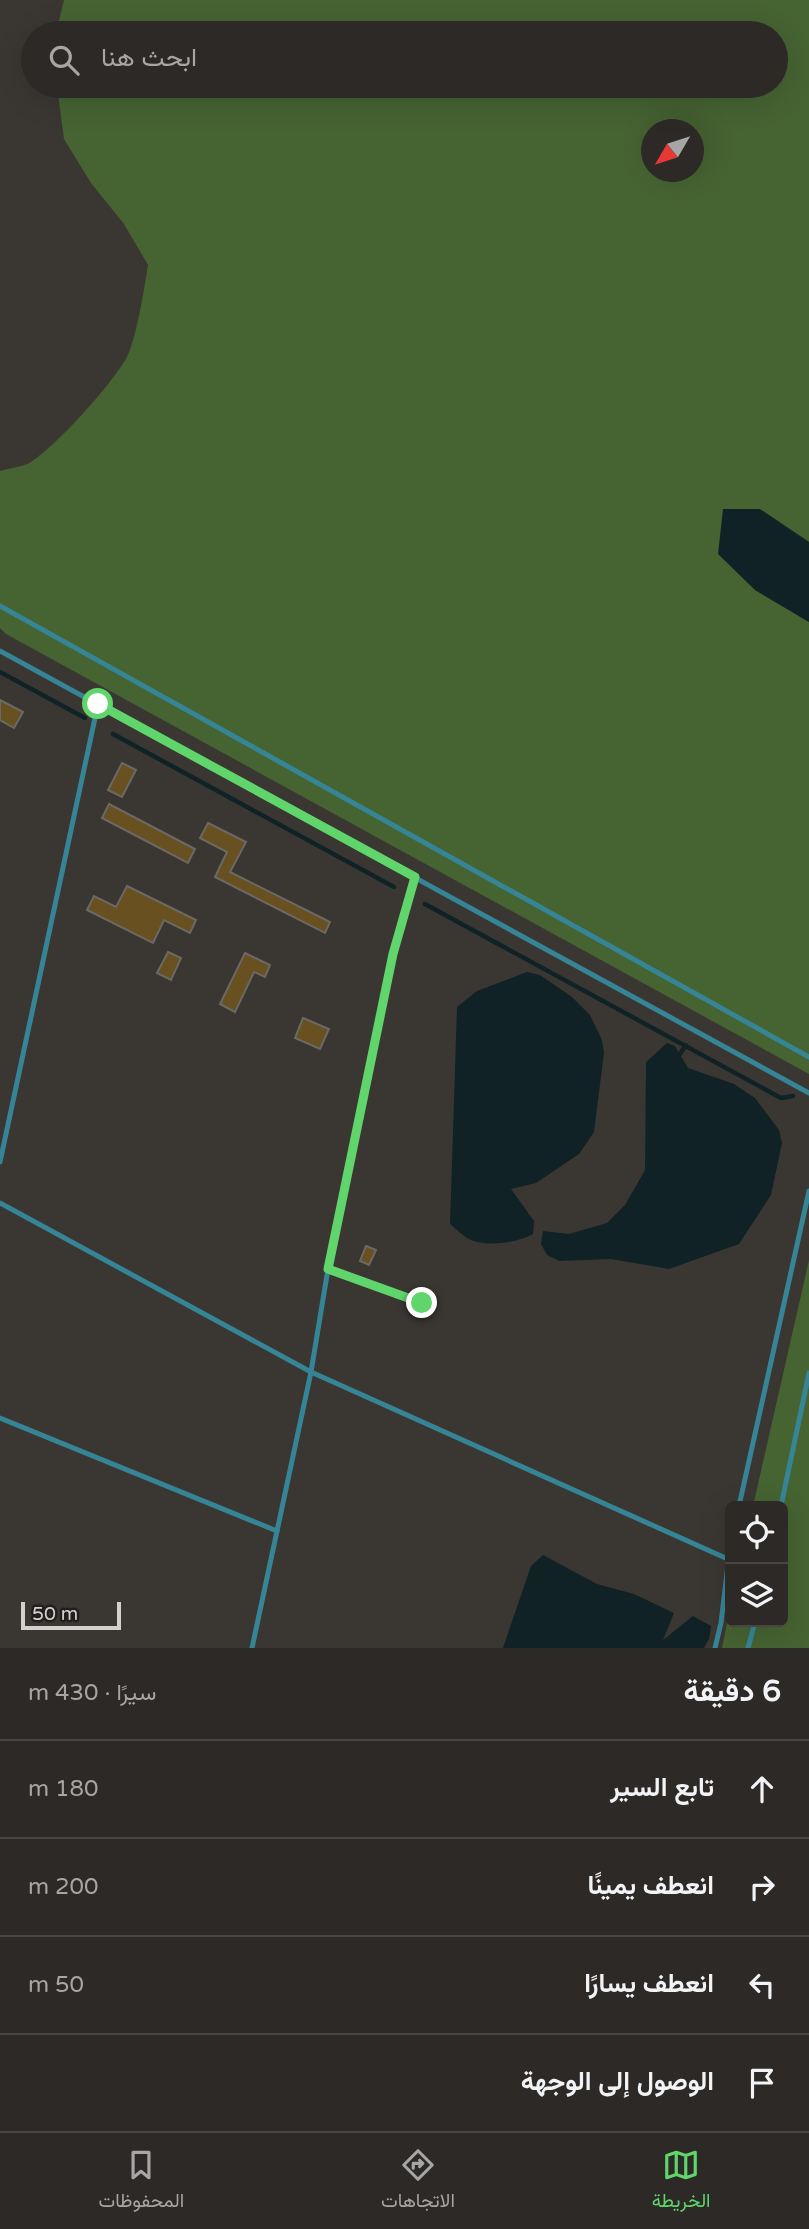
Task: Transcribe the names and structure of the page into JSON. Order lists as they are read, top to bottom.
{
  "scale_bar": "50 m",
  "north": "bottom left",
  "page": {
    "search": "ابحث هنا",
    "scale": "50 m",
    "heading": ["6 دقيقة", "سيرًا · 430 m"],
    "list": [
      ["تابع السير", "180 m"],
      ["انعطف يمينًا", "200 m"],
      ["انعطف يسارًا", "50 m"],
      "الوصول إلى الوجهة"
    ],
    "nav": ["الخريطة", "الاتجاهات", "المحفوظات"]
  }
}
